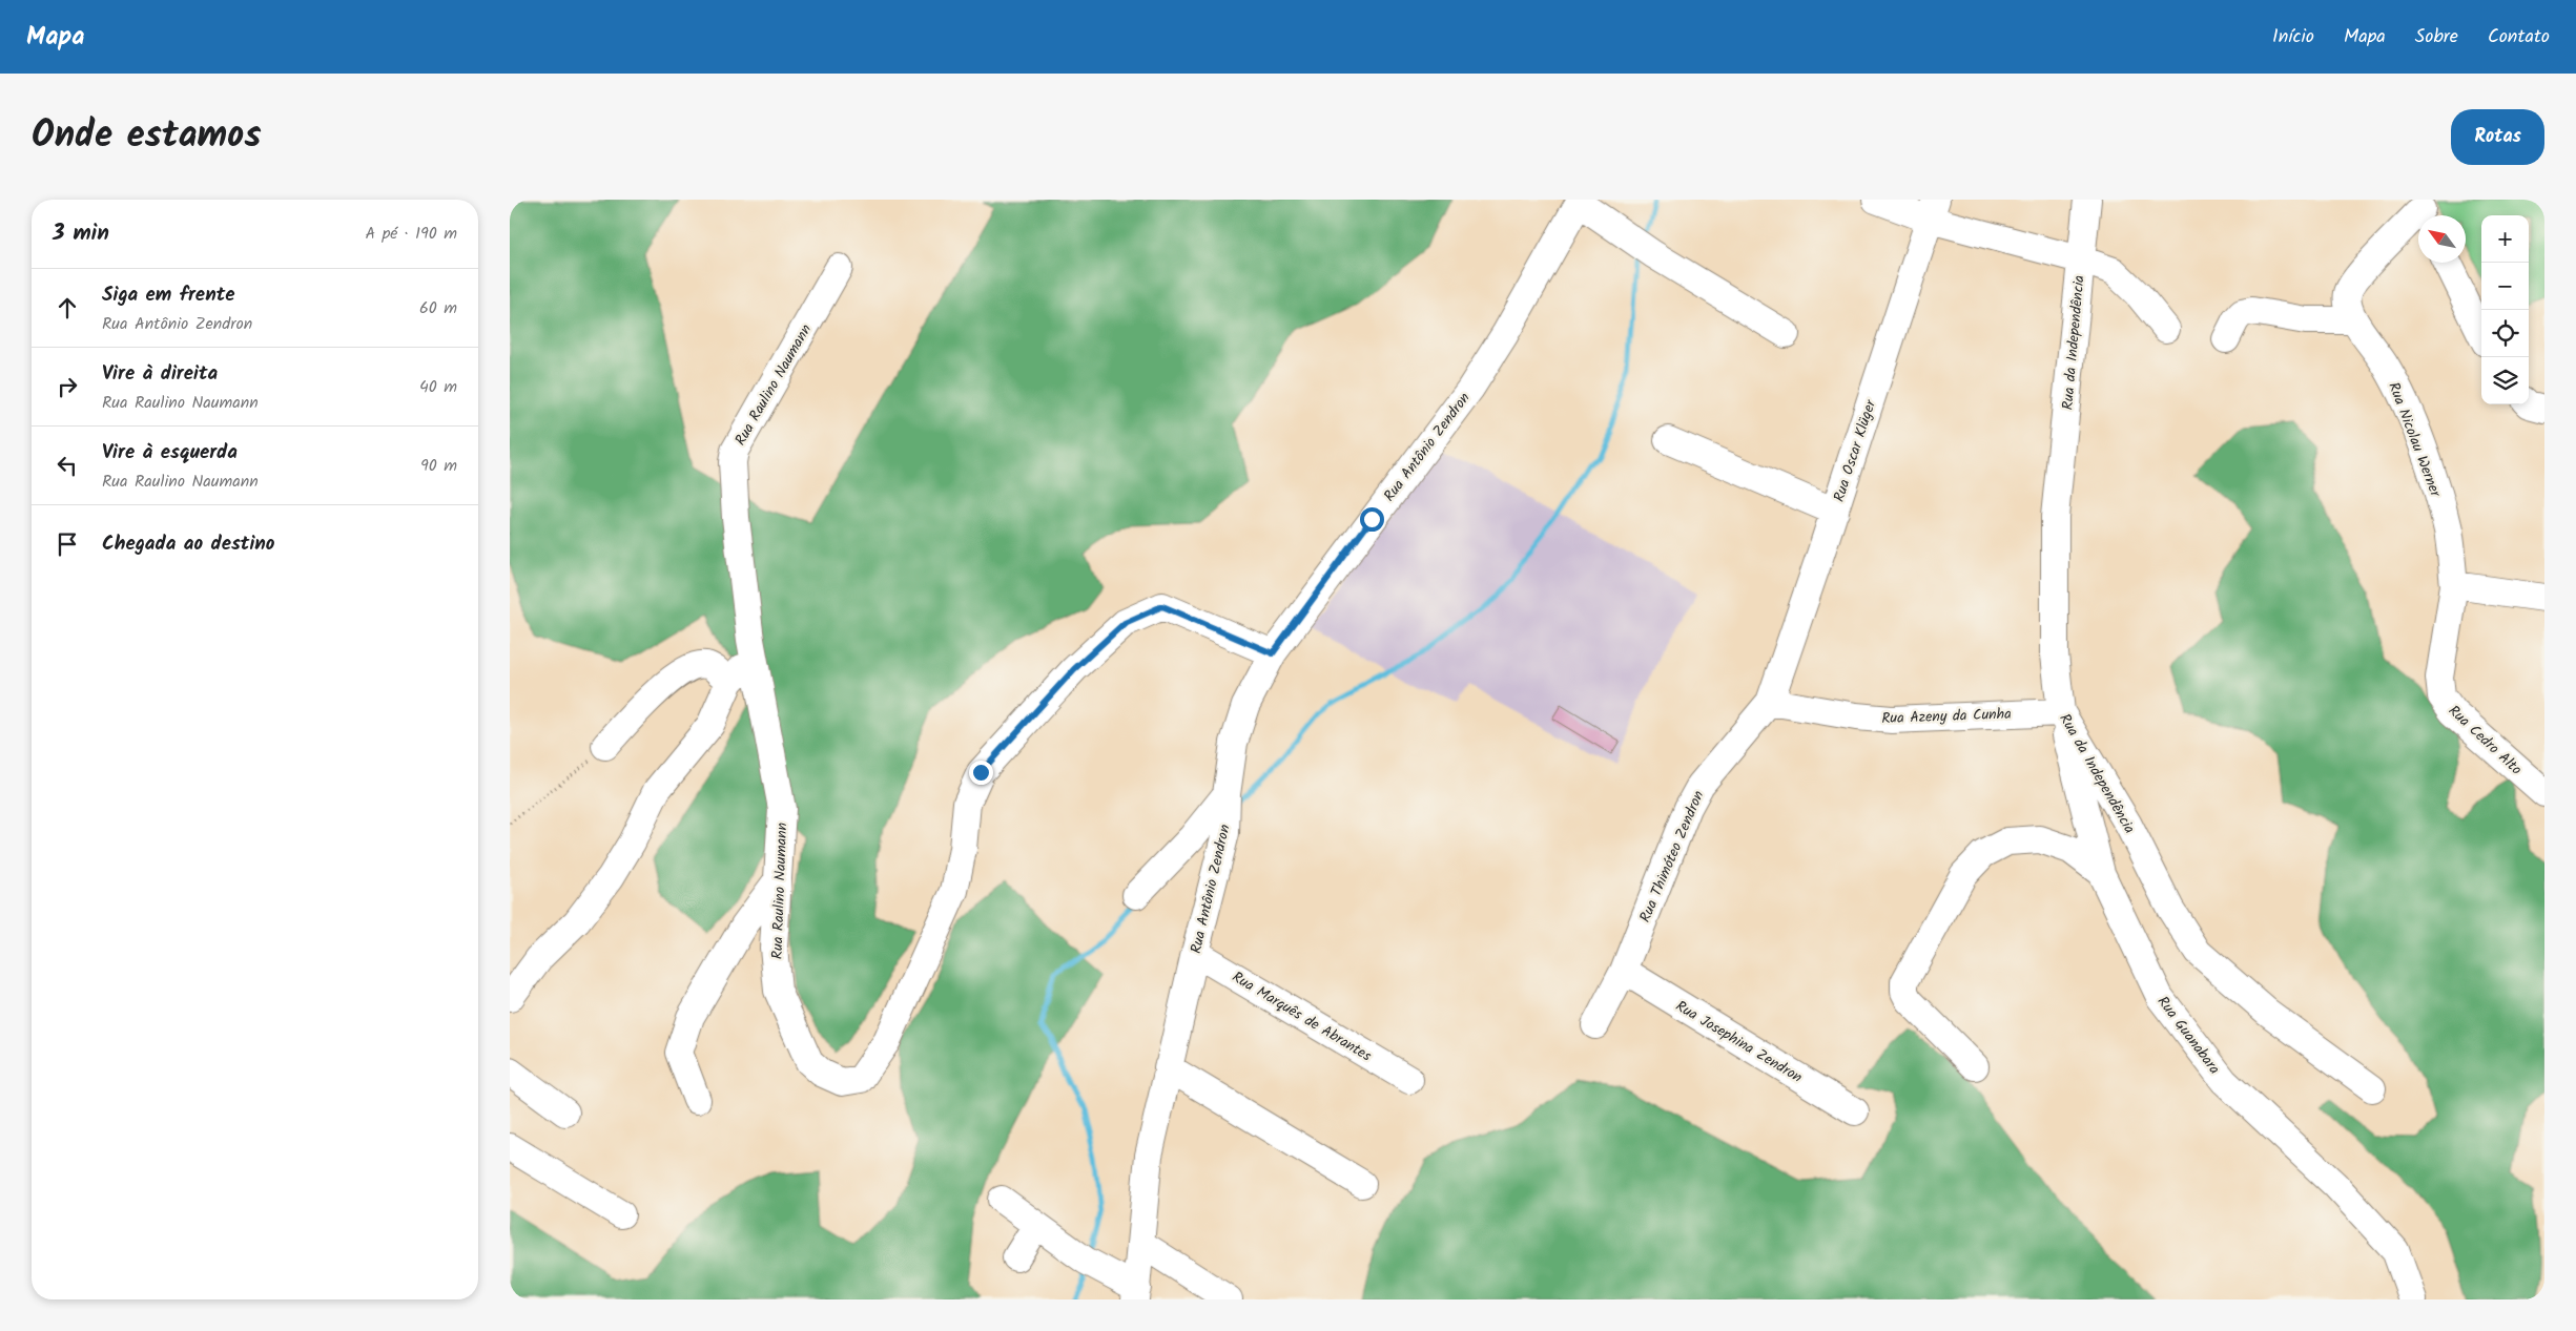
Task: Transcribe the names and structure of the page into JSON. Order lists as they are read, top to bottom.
{
  "streets": {
    "street": [
      "Rua da Independência",
      "Rua Raulino Naumann",
      "Rua Nicolau Werner",
      "Rua Antônio Zendron",
      "Rua Oscar Klüger",
      "Rua Azeny da Cunha",
      "Rua Cedro Alto",
      "Rua Thimóteo Zendron",
      "Rua Marquês de Abrantes",
      "Rua Guanabara",
      "Rua Josephina Zendron"
    ]
  },
  "crossings": [
    ["Rua da Independência", "Rua Azeny da Cunha"],
    ["Rua da Independência", "Rua Guanabara"],
    ["Rua Raulino Naumann", "Rua Antônio Zendron"],
    ["Rua Nicolau Werner", "Rua Cedro Alto"],
    ["Rua Antônio Zendron", "Rua Marquês de Abrantes"],
    ["Rua Oscar Klüger", "Rua Azeny da Cunha"],
    ["Rua Oscar Klüger", "Rua Thimóteo Zendron"],
    ["Rua Azeny da Cunha", "Rua Thimóteo Zendron"],
    ["Rua Azeny da Cunha", "Rua Guanabara"],
    ["Rua Thimóteo Zendron", "Rua Josephina Zendron"]
  ],
  "north": "top left",
  "page": {
    "header": "Mapa",
    "nav": [
      "Início",
      "Mapa",
      "Sobre",
      "Contato"
    ],
    "title": "Onde estamos",
    "buttons": "Rotas",
    "heading": ["3 min", "A pé · 190 m"],
    "map_buttons": ["+", "−"],
    "list": [
      ["Siga em frente", "Rua Antônio Zendron", "60 m"],
      ["Vire à direita", "Rua Raulino Naumann", "40 m"],
      ["Vire à esquerda", "Rua Raulino Naumann", "90 m"],
      "Chegada ao destino"
    ]
  }
}
